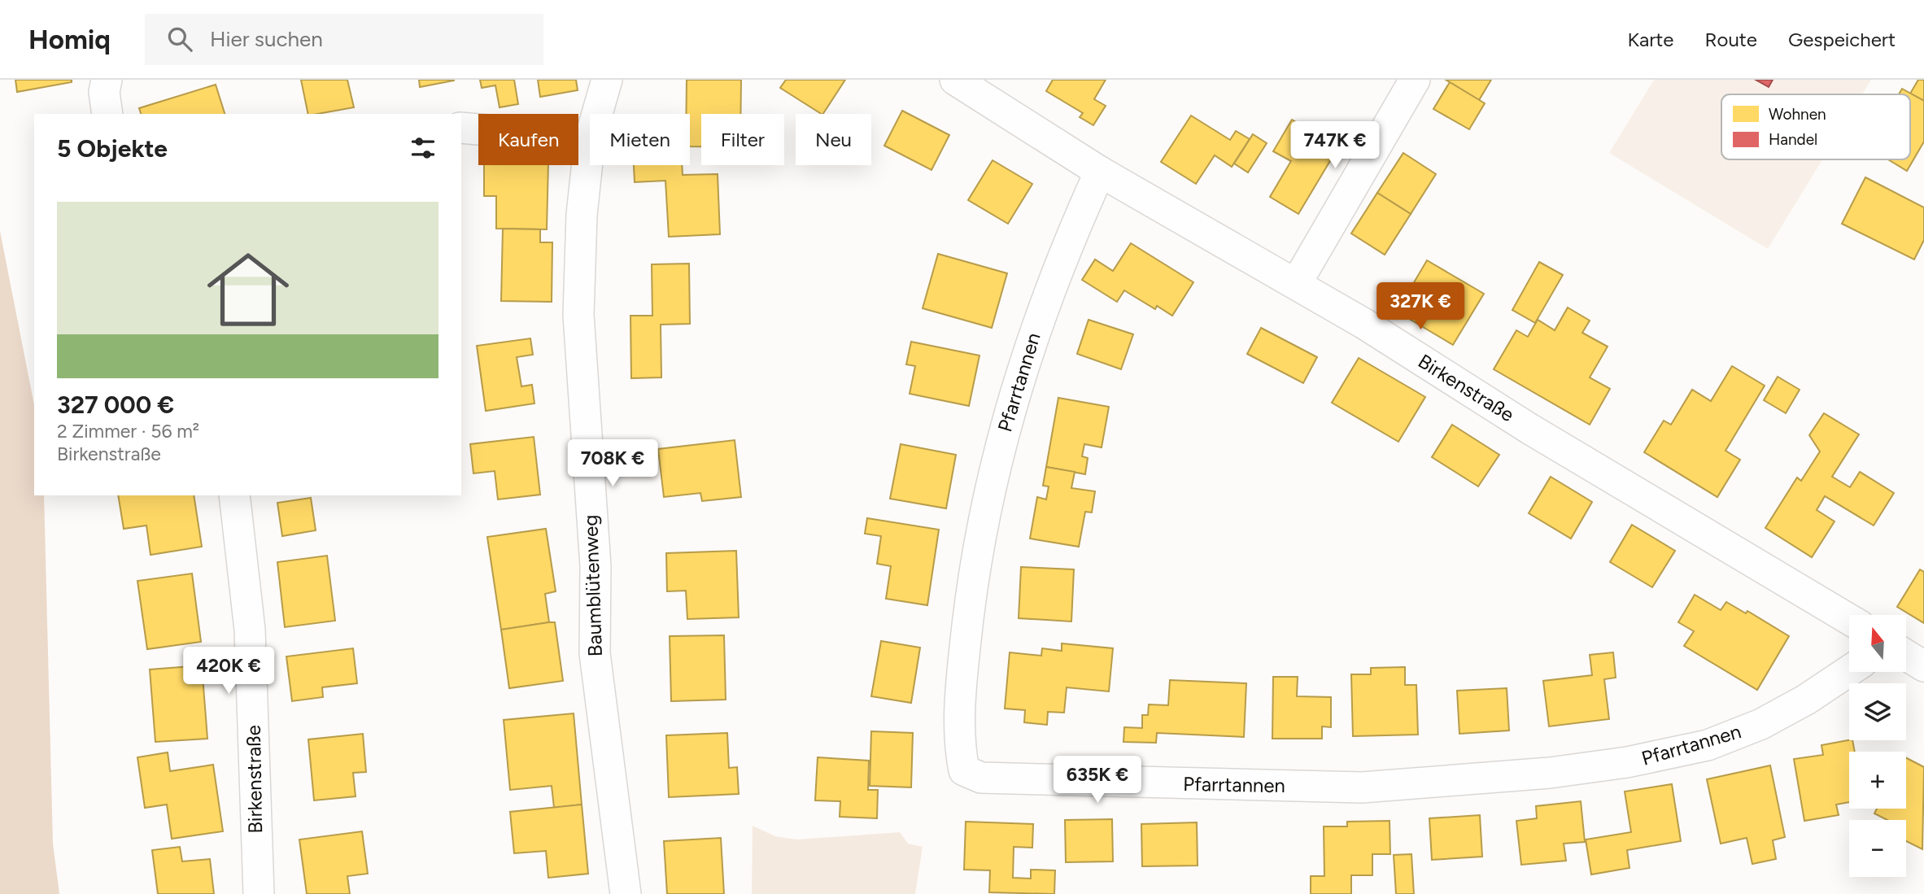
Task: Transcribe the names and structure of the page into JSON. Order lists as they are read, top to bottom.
{
  "streets": {
    "street": ["Pfarrtannen", "Birkenstraße", "Baumblütenweg"]
  },
  "crossings": [
    ["Pfarrtannen", "Birkenstraße"]
  ],
  "legend": ["Wohnen", "Handel"],
  "north": "top",
  "page": {
    "header": "Homiq",
    "search": "Hier suchen",
    "nav": ["Karte", "Route", "Gespeichert"],
    "chip": [
      "Kaufen",
      "Mieten",
      "Filter",
      "Neu"
    ],
    "heading": "5 Objekte",
    "price": [
      "747K €",
      "327K €",
      "708K €",
      "420K €",
      "635K €"
    ],
    "list": [
      {
        "name": "327 000 €",
        "note": "2 Zimmer · 56 m² · Birkenstraße"
      }
    ],
    "map_buttons": ["+", "−"]
  }
}
